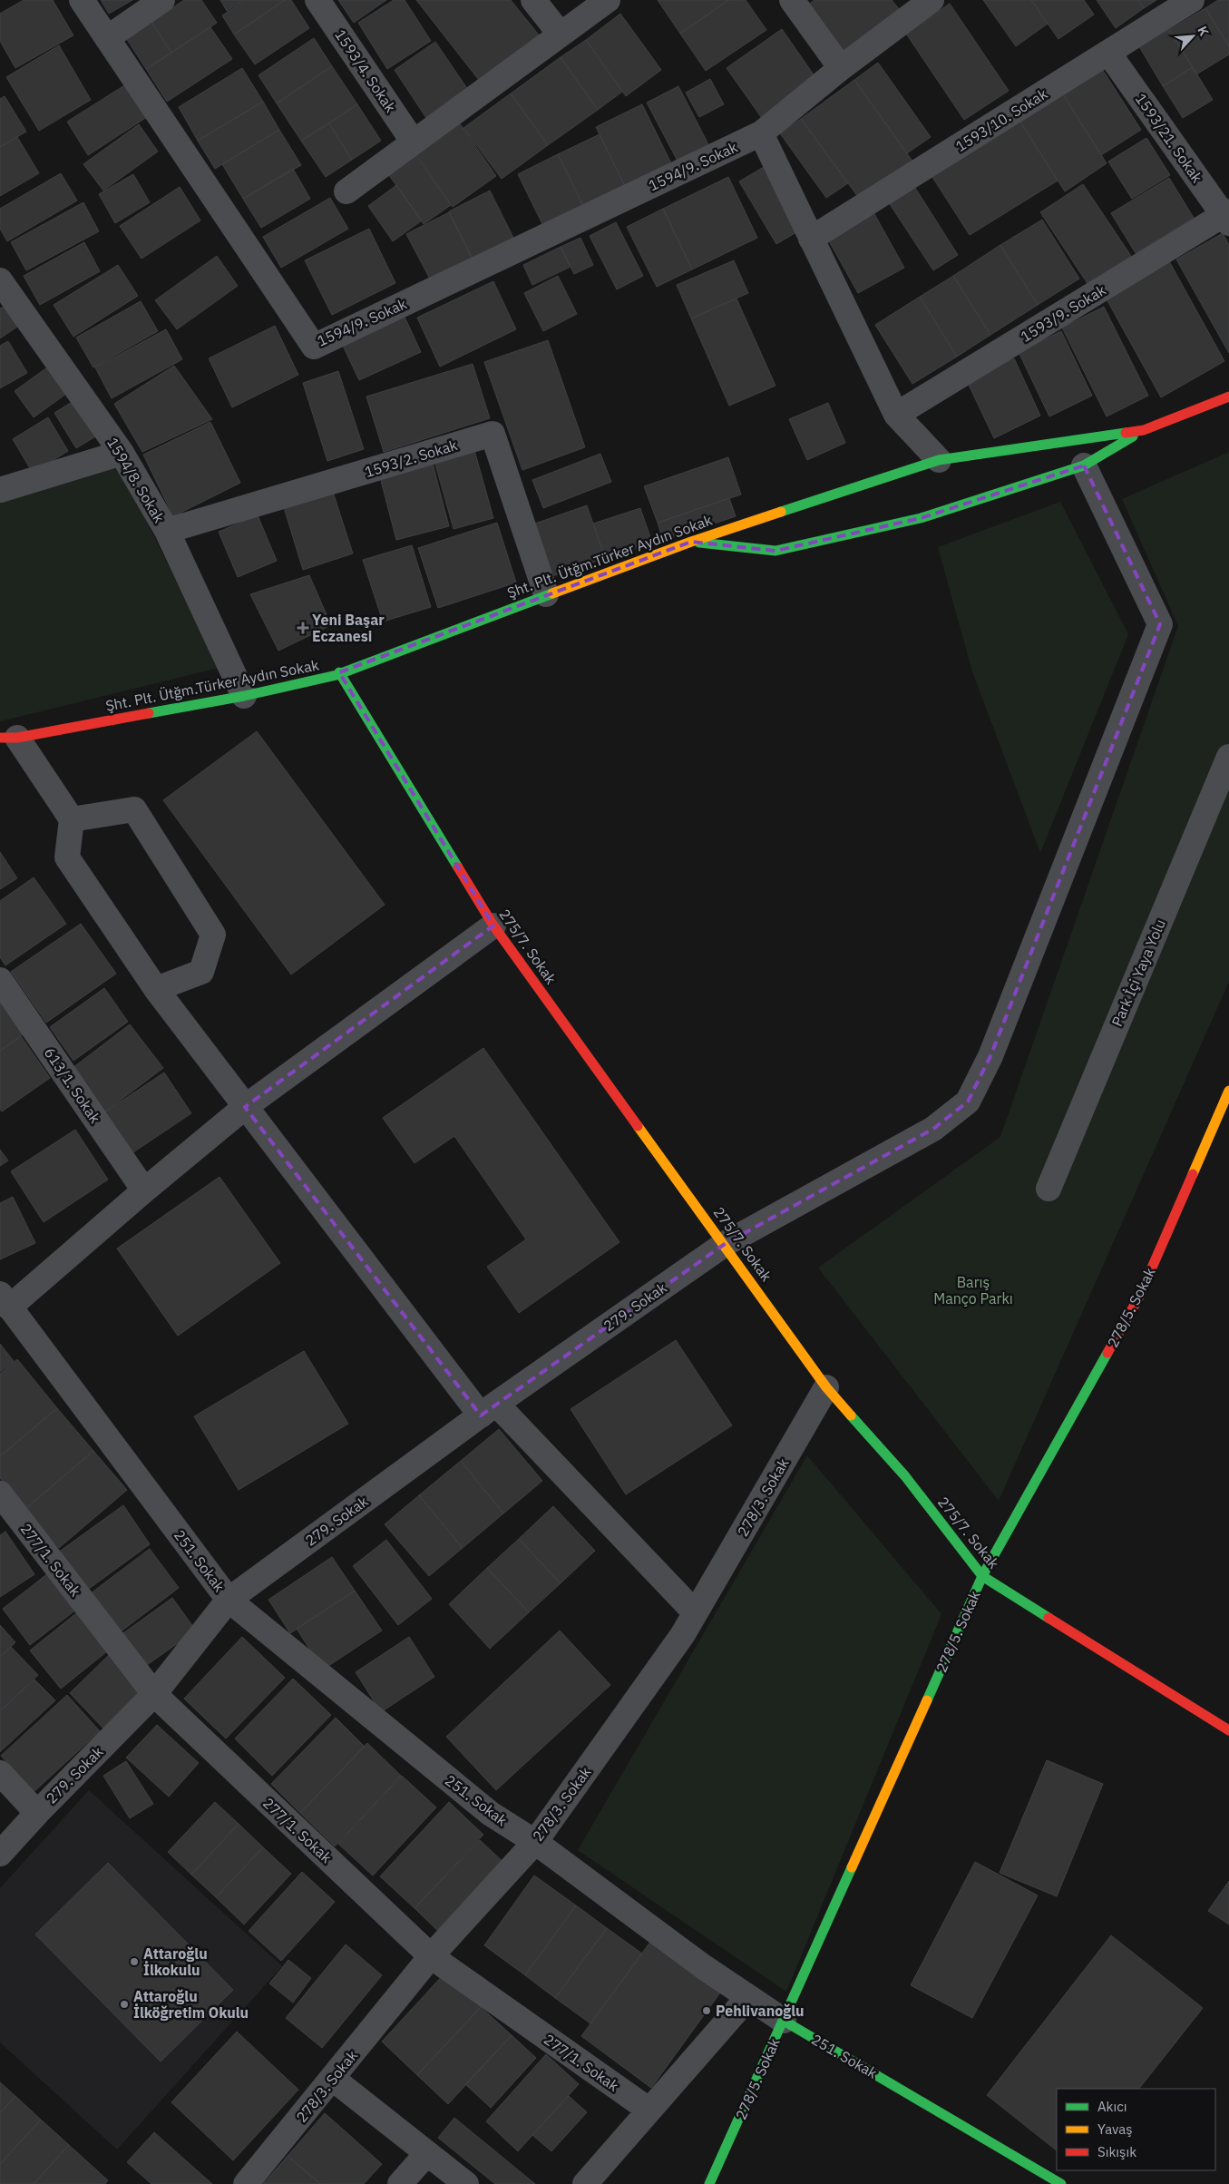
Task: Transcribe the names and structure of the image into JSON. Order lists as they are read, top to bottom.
{
  "streets": {
    "street": [
      "1593/4. Sokak",
      "1593/10. Sokak",
      "1593/21. Sokak",
      "1594/9. Sokak",
      "1593/9. Sokak",
      "1593/2. Sokak",
      "1594/8. Sokak",
      "Şht. Plt. Ütğm.Türker Aydın Sokak",
      "275/7. Sokak",
      "Park İçi Yaya Yolu",
      "613/1. Sokak",
      "279. Sokak",
      "278/5. Sokak",
      "278/3. Sokak",
      "277/1. Sokak",
      "251. Sokak"
    ]
  },
  "crossings": [
    ["1593/10. Sokak", "1593/21. Sokak"],
    ["1593/21. Sokak", "1593/9. Sokak"],
    ["1593/2. Sokak", "1594/8. Sokak"],
    ["1593/2. Sokak", "Şht. Plt. Ütğm.Türker Aydın Sokak"],
    ["1594/8. Sokak", "Şht. Plt. Ütğm.Türker Aydın Sokak"],
    ["Şht. Plt. Ütğm.Türker Aydın Sokak", "275/7. Sokak"],
    ["275/7. Sokak", "279. Sokak"],
    ["275/7. Sokak", "278/5. Sokak"],
    ["275/7. Sokak", "278/3. Sokak"],
    ["279. Sokak", "277/1. Sokak"],
    ["279. Sokak", "251. Sokak"],
    ["278/5. Sokak", "251. Sokak"],
    ["278/3. Sokak", "277/1. Sokak"],
    ["278/3. Sokak", "251. Sokak"]
  ],
  "parks": ["Barış Manço Parkı"],
  "places": {
    "health": ["Yeni Başar Eczanesi"],
    "other": ["Attaroğlu İlkokulu", "Attaroğlu İlköğretim Okulu", "Pehlivanoğlu"]
  },
  "legend": ["Akıcı", "Yavaş", "Sıkışık"],
  "north": "top right"
}
